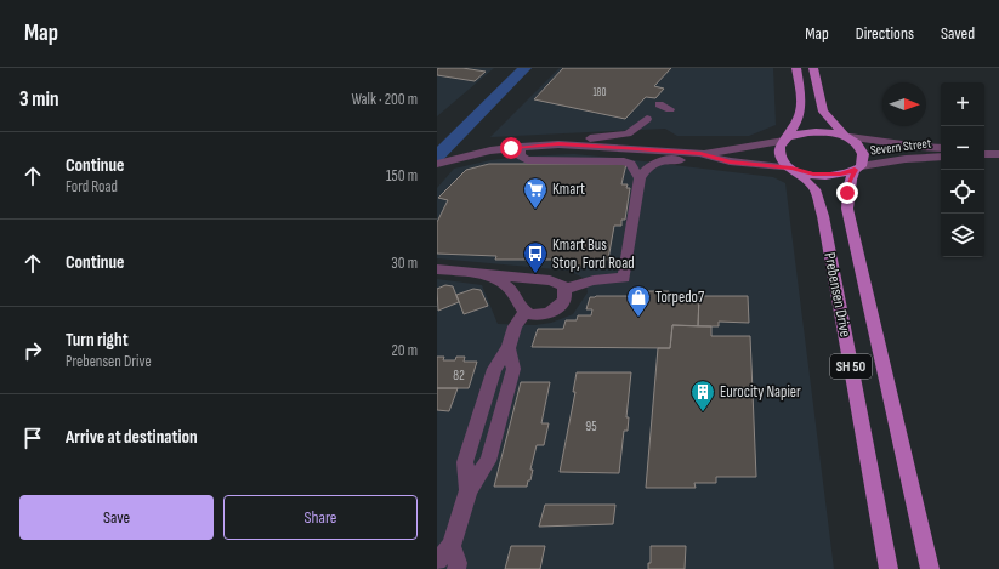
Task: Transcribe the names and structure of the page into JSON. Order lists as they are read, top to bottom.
{
  "streets": {
    "main road": ["Prebensen Drive", "SH 50"],
    "street": ["Severn Street"]
  },
  "crossings": [
    ["Severn Street", "Prebensen Drive"],
    ["Severn Street", "SH 50"],
    ["Prebensen Drive", "SH 50"]
  ],
  "places": {
    "supermarket": ["Kmart"],
    "bus stop": ["Kmart Bus Stop, Ford Road"],
    "shop": ["Torpedo7"],
    "building": ["Eurocity Napier"]
  },
  "house_numbers": ["180", "82", "95"],
  "north": "right",
  "page": {
    "header": "Map",
    "nav": ["Map", "Directions", "Saved"],
    "heading": ["3 min", "Walk · 200 m"],
    "map_buttons": ["+", "−"],
    "list": [
      ["Continue", "Ford Road", "150 m"],
      ["Continue", "30 m"],
      ["Turn right", "Prebensen Drive", "20 m"],
      "Arrive at destination"
    ],
    "buttons": ["Save", "Share"]
  }
}
